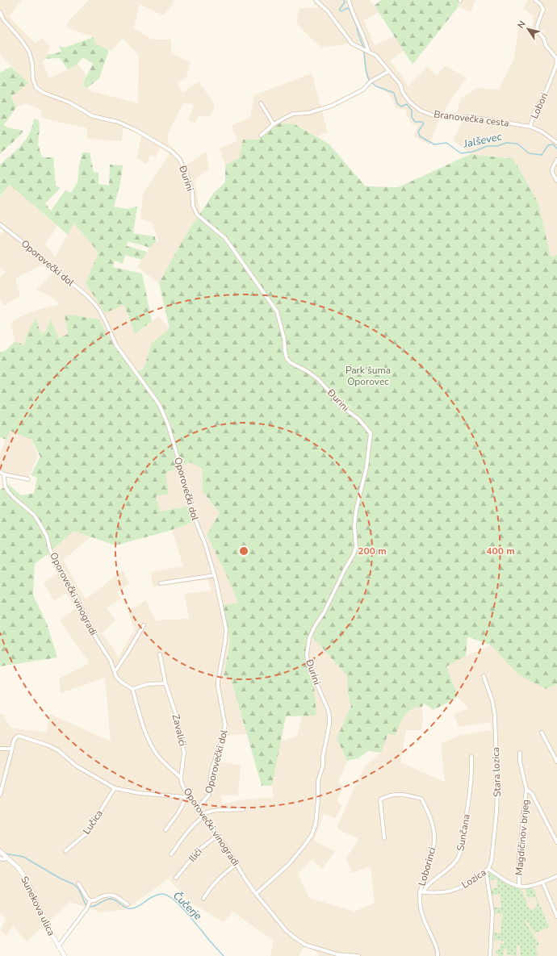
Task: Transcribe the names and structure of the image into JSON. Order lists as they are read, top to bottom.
{
  "streets": {
    "street": [
      "Lobori",
      "Branovečka cesta",
      "Đurini",
      "Oporovečki dol",
      "Oporovečki vinogradi",
      "Zavalići",
      "Stara lozica",
      "Lučica",
      "Sunčana",
      "Magdičinov brijeg",
      "Ilići",
      "Loborinci",
      "Lozica",
      "Sunekova ulica"
    ]
  },
  "crossings": [
    ["Lobori", "Branovečka cesta"],
    ["Đurini", "Oporovečki vinogradi"],
    ["Oporovečki dol", "Oporovečki vinogradi"],
    ["Oporovečki vinogradi", "Zavalići"],
    ["Oporovečki vinogradi", "Ilići"],
    ["Stara lozica", "Lozica"],
    ["Sunčana", "Loborinci"],
    ["Sunčana", "Lozica"],
    ["Magdičinov brijeg", "Lozica"],
    ["Loborinci", "Lozica"]
  ],
  "water": ["Jalševec", "Čučerje"],
  "parks": ["Park šuma Oporovec"],
  "north": "top left",
  "rings": ["200 m", "400 m"]
}
